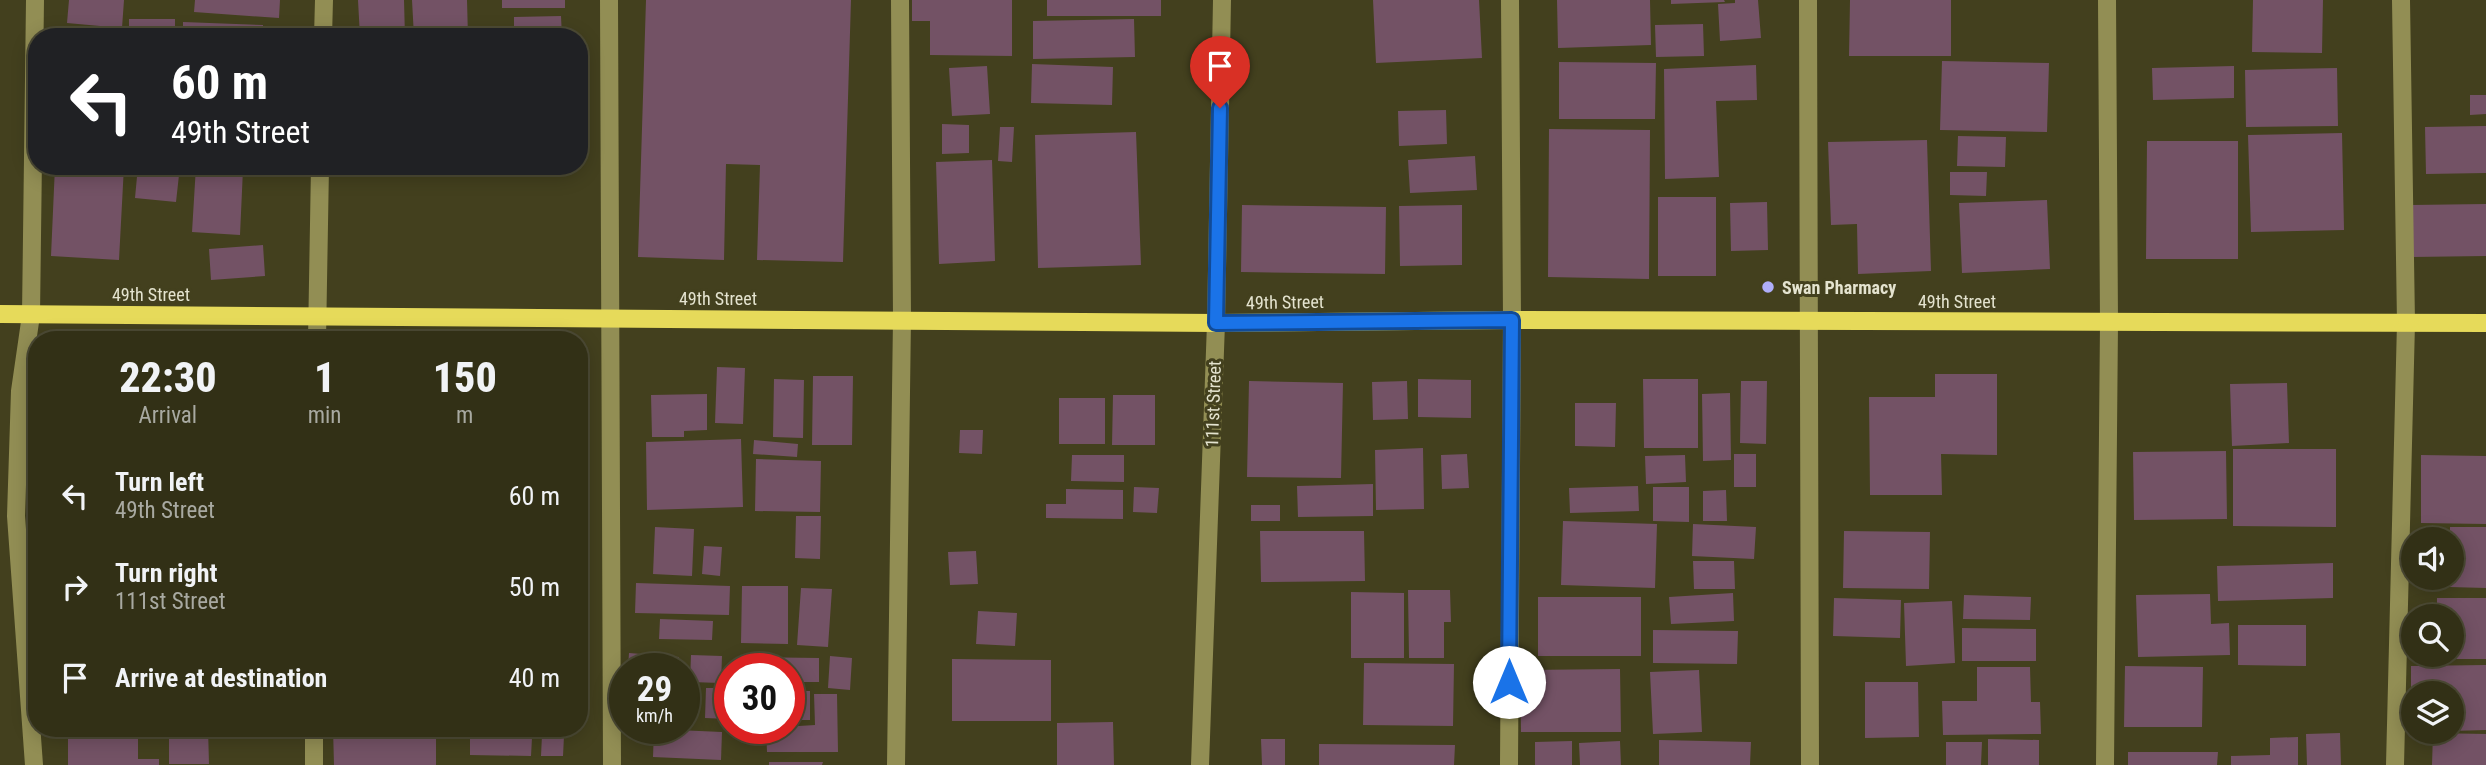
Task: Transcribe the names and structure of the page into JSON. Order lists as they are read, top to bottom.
{
  "streets": {
    "main road": ["49th Street"],
    "street": ["111st Street"]
  },
  "crossings": [
    ["49th Street", "111st Street"]
  ],
  "places": ["Swan Pharmacy"],
  "page": {
    "turn": ["60 m", "49th Street"],
    "eta": [
      "22:30",
      "Arrival",
      "1",
      "min",
      "150",
      "m"
    ],
    "list": [
      {
        "name": "Turn left",
        "note": "49th Street",
        "value": "60 m"
      },
      {
        "name": "Turn right",
        "note": "111st Street",
        "value": "50 m"
      },
      {
        "name": "Arrive at destination",
        "value": "40 m"
      }
    ],
    "speed": "29 km/h",
    "limit": "30"
  }
}
